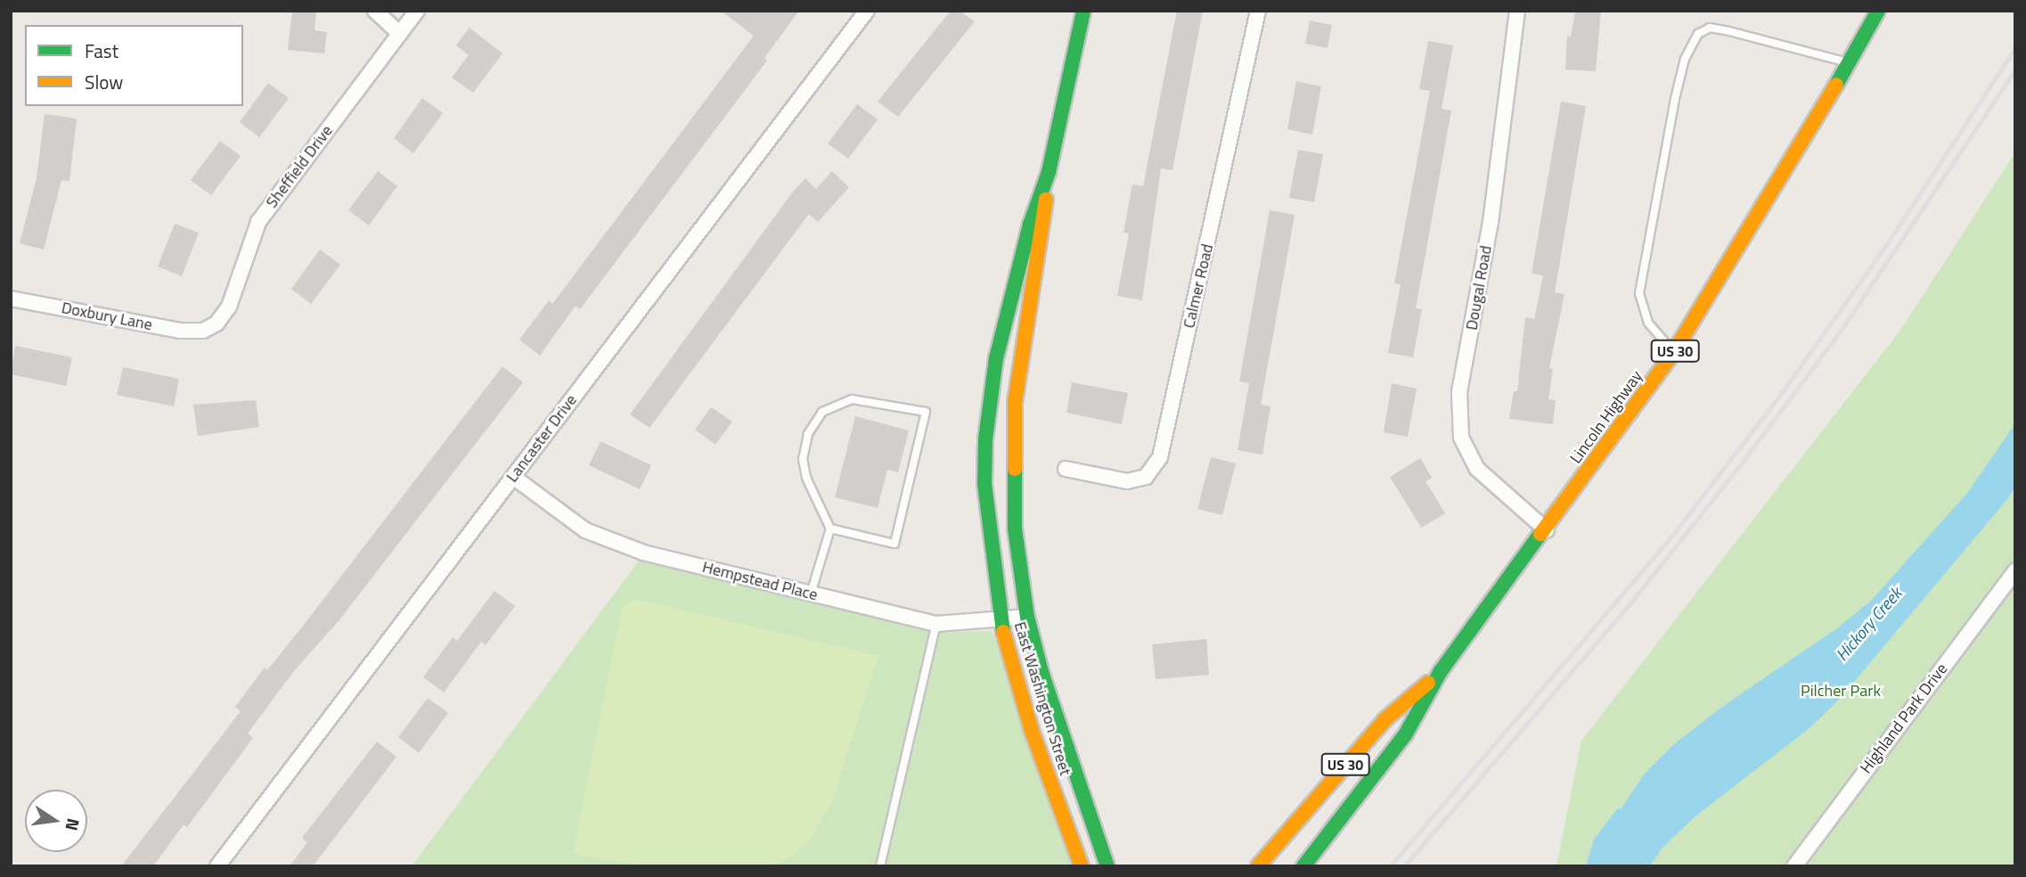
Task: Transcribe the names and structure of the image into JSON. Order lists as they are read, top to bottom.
{
  "streets": {
    "street": [
      "Sheffield Drive",
      "Calmer Road",
      "Dougal Road",
      "Doxbury Lane",
      "US 30",
      "Lincoln Highway",
      "Lancaster Drive",
      "Hempstead Place",
      "East Washington Street",
      "Highland Park Drive"
    ]
  },
  "crossings": [
    ["Sheffield Drive", "Doxbury Lane"],
    ["Dougal Road", "Lincoln Highway"],
    ["Lancaster Drive", "Hempstead Place"],
    ["Hempstead Place", "East Washington Street"]
  ],
  "water": ["Hickory Creek"],
  "parks": ["Pilcher Park"],
  "legend": ["Fast", "Slow"],
  "north": "right"
}
